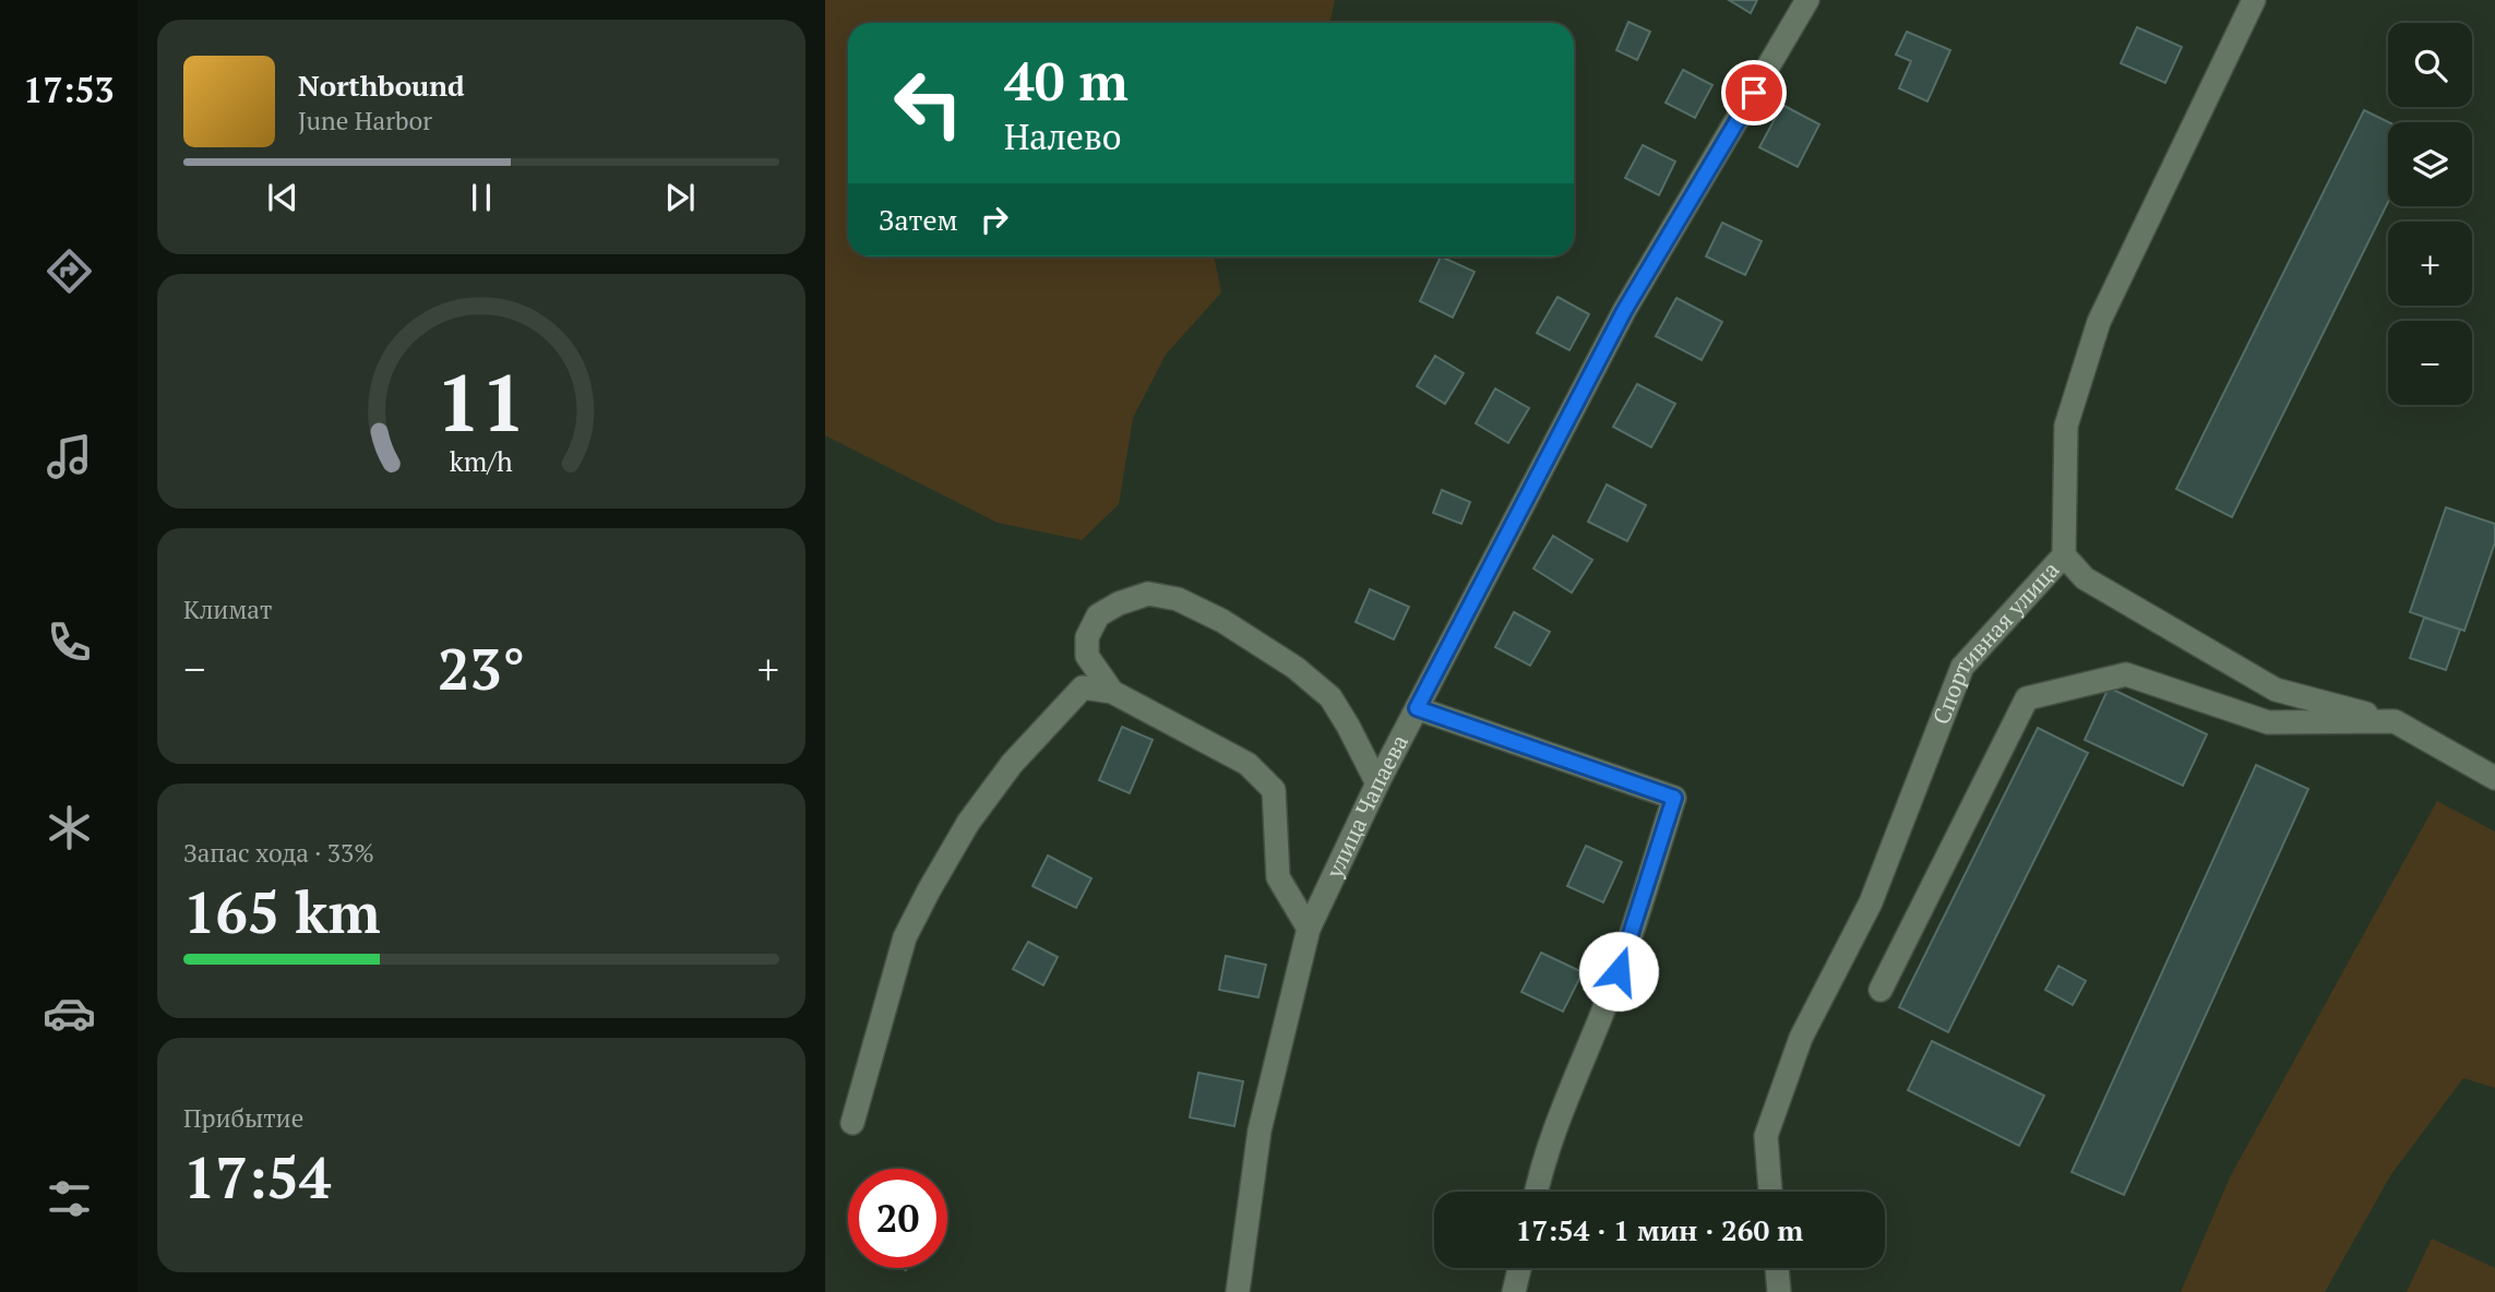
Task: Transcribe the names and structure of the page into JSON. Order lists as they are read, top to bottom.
{
  "streets": {
    "street": ["Спортивная улица", "улица Чапаева"]
  },
  "page": {
    "tabs": "17:53",
    "map_buttons": ["+", "−"],
    "turn": ["40 m", "Налево"],
    "song": ["Northbound", "June Harbor"],
    "then": "Затем",
    "tile": [
      "Климат",
      ["Запас хода · 33%", "165 km"],
      ["Прибытие", "17:54"]
    ],
    "heat": ["−", "23°", "+"],
    "limit": "20",
    "trip": "17:54 · 1 мин · 260 m",
    "gauge": ["11", "km/h"]
  }
}
